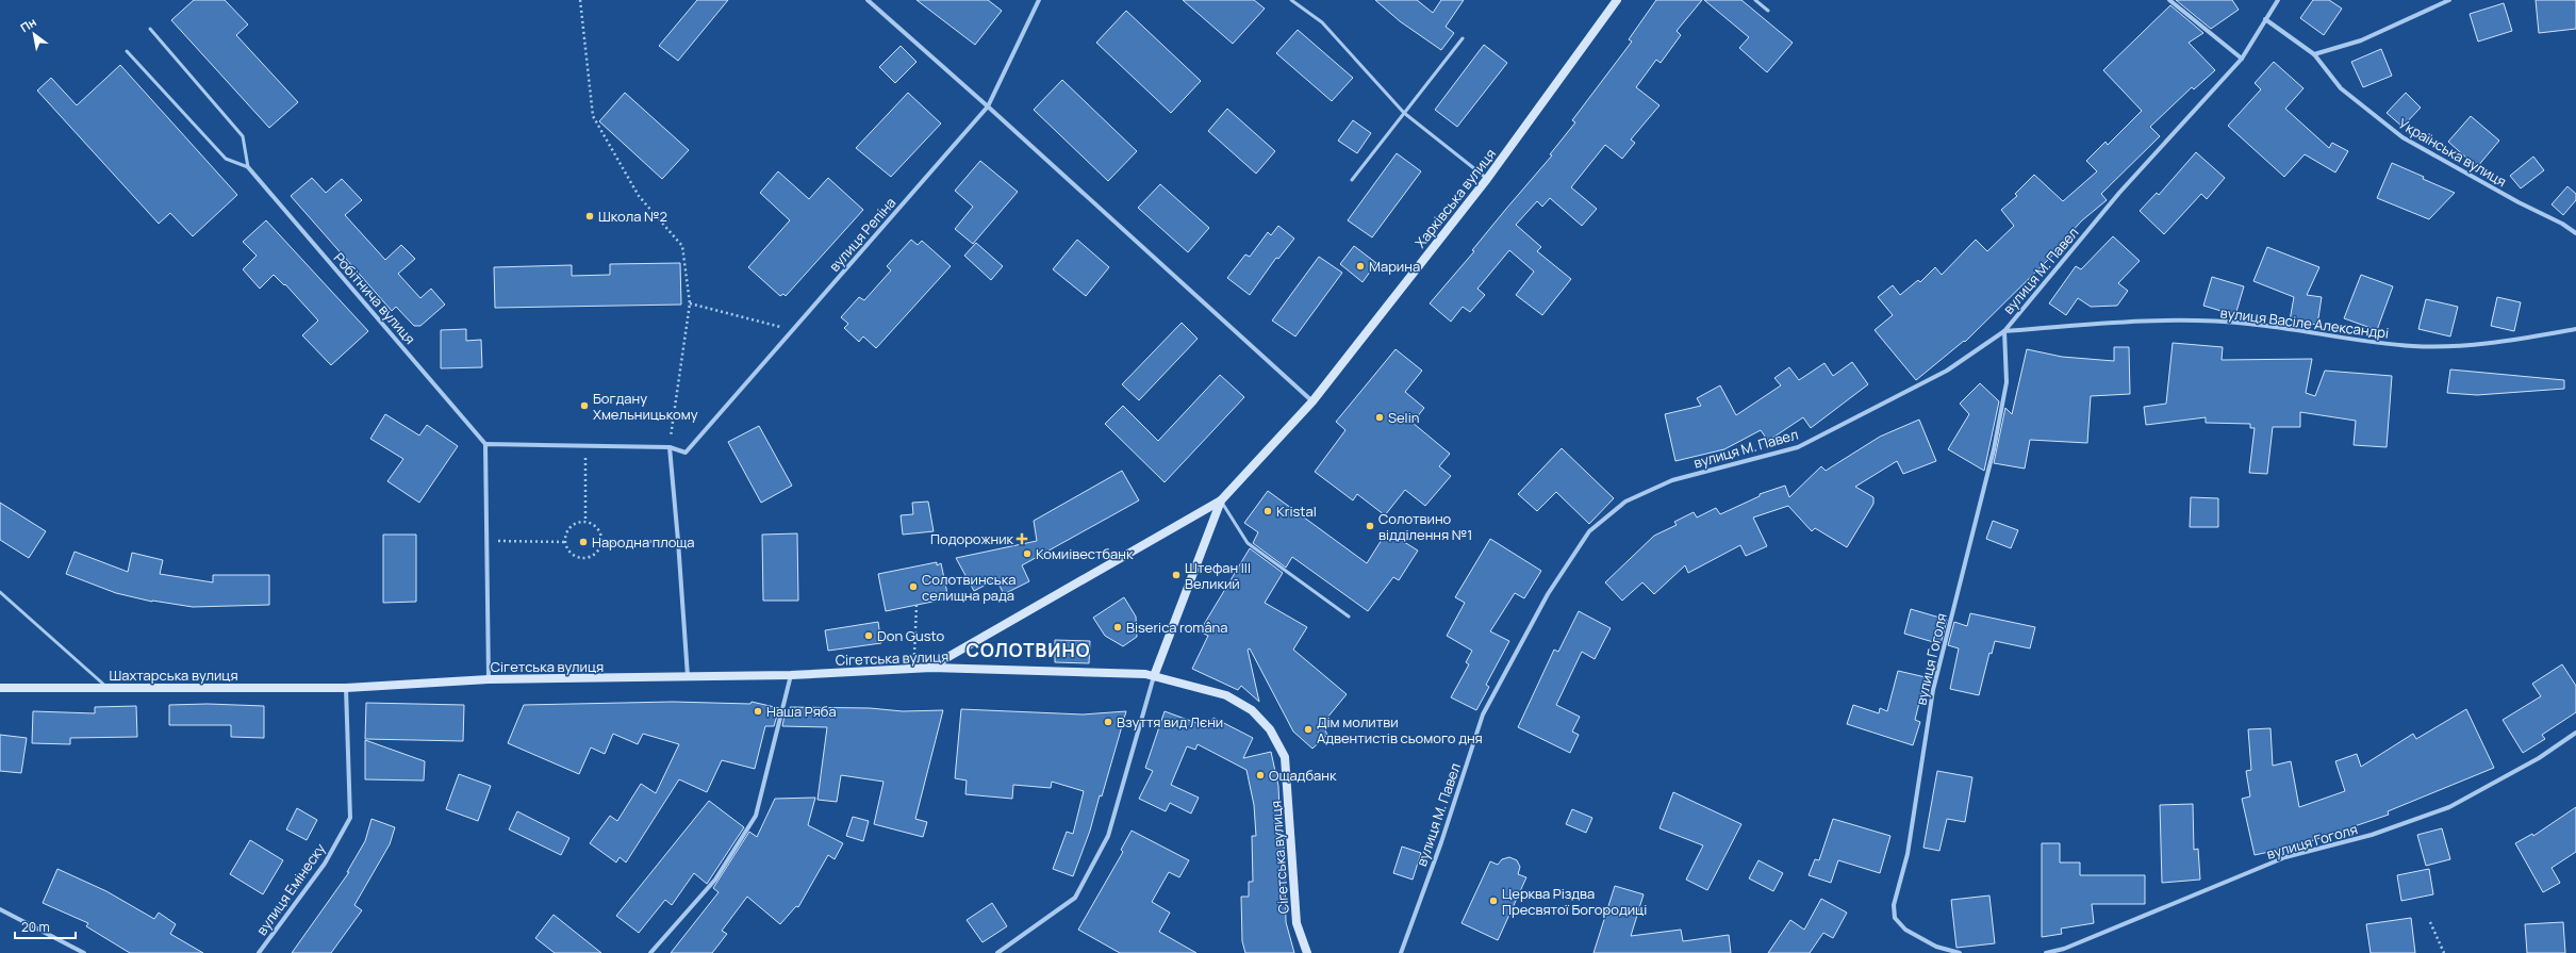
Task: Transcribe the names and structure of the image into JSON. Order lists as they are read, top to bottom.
{
  "streets": {
    "street": [
      "Українська вулиця",
      "Харківська вулиця",
      "вулиця Репіна",
      "вулиця М. Павел",
      "Робітнича вулиця",
      "вулиця Васіле Александрі",
      "Сігетська вулиця",
      "вулиця Гоголя",
      "Шахтарська вулиця",
      "вулиця Емінеску"
    ]
  },
  "crossings": [
    ["Українська вулиця", "вулиця М. Павел"],
    ["Харківська вулиця", "Сігетська вулиця"],
    ["вулиця М. Павел", "вулиця Васіле Александрі"],
    ["вулиця М. Павел", "вулиця Гоголя"],
    ["вулиця Васіле Александрі", "вулиця Гоголя"],
    ["Сігетська вулиця", "Шахтарська вулиця"],
    ["Сігетська вулиця", "вулиця Емінеску"],
    ["Шахтарська вулиця", "вулиця Емінеску"]
  ],
  "districts": ["СОЛОТВИНО"],
  "places": {
    "other": [
      "Школа №2",
      "Марина",
      "Богдану Хмельницькому",
      "Selin",
      "Kristal",
      "Солотвино відділення №1",
      "Народна площа",
      "Комиівестбанк",
      "Штефан III Великий",
      "Солотвинська селищна рада",
      "Biserica româna",
      "Don Gusto",
      "Наша Ряба",
      "Взуття вид Лєни",
      "Дім молитви Адвентистів сьомого дня",
      "Ощадбанк",
      "Церква Різдва Пресвятої Богородиці"
    ],
    "health": ["Подорожник"]
  },
  "scale_bar": "20 m",
  "north": "top left"
}
